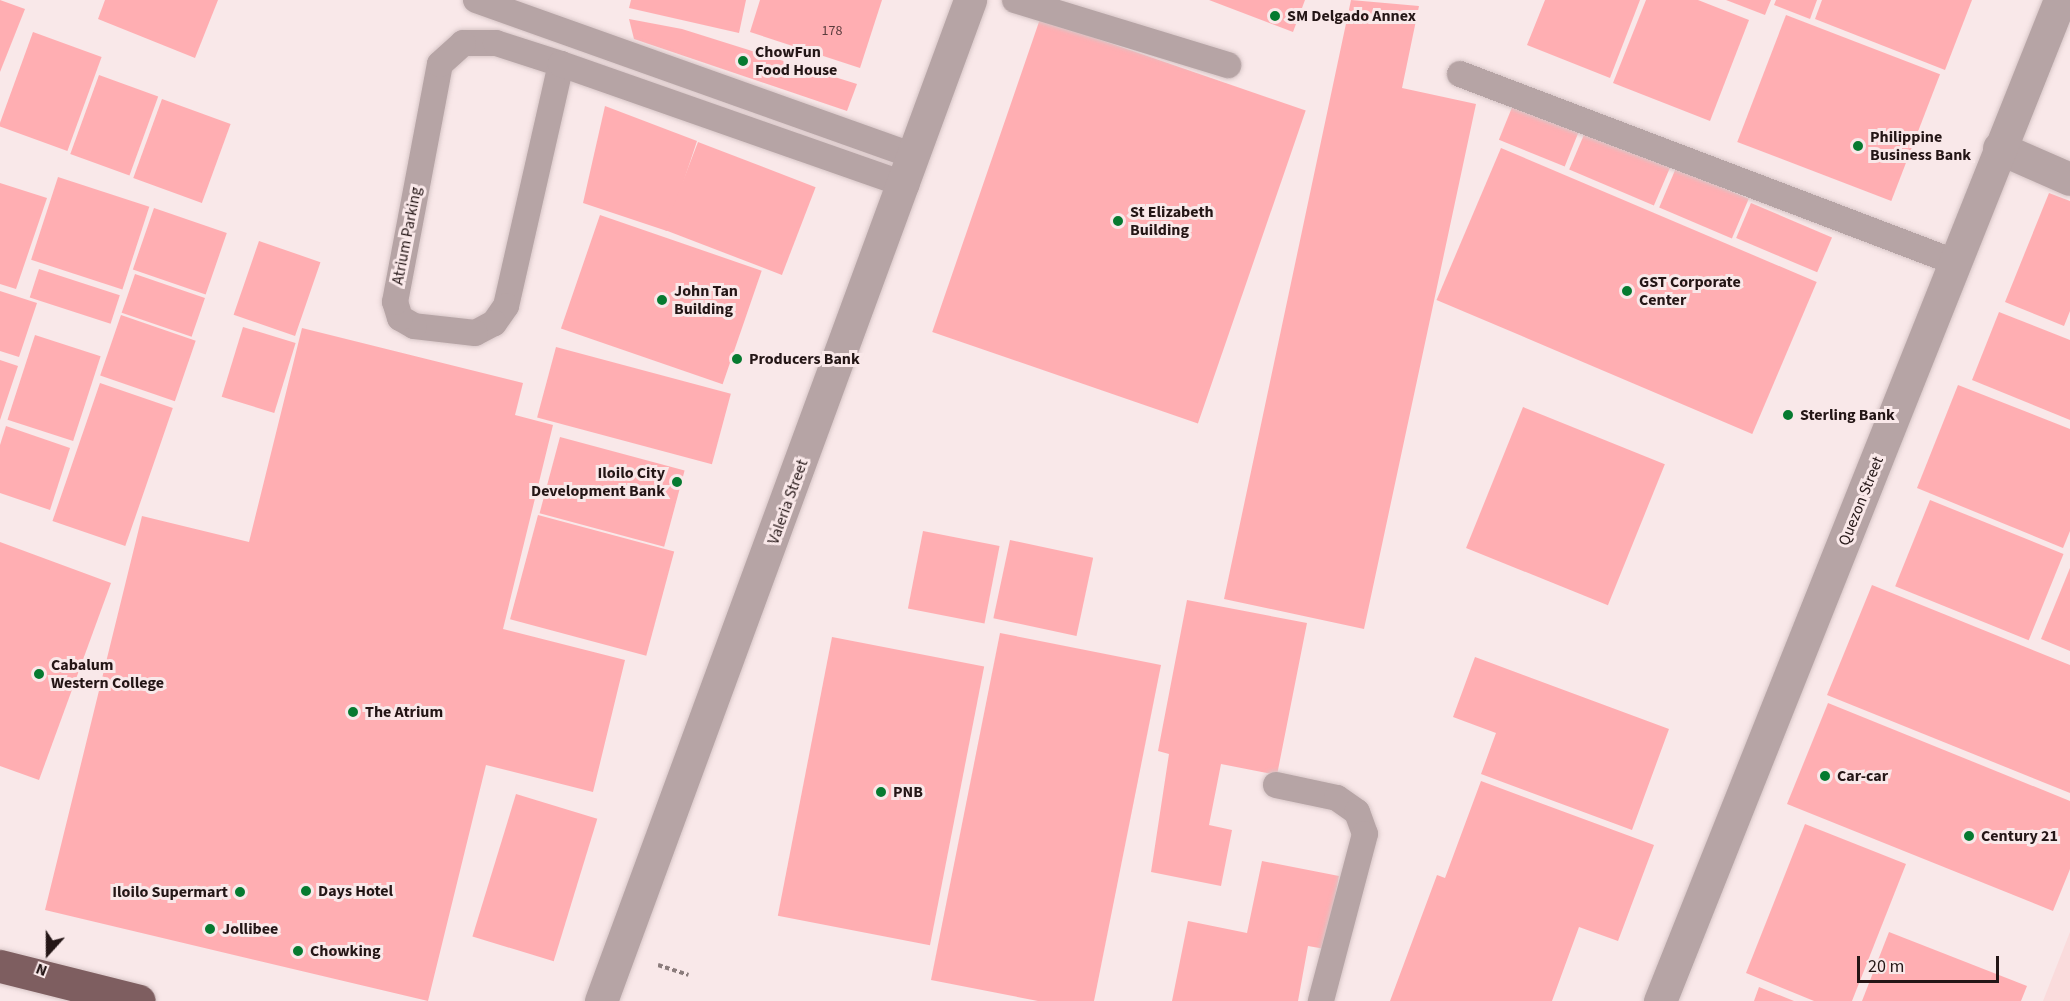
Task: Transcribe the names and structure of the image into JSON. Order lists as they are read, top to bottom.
{
  "streets": {
    "street": ["Quezon Street", "Valeria Street"],
    "lane": ["Atrium Parking"]
  },
  "crossings": [
    ["Atrium Parking", "Valeria Street"]
  ],
  "places": [
    "SM Delgado Annex",
    "ChowFun Food House",
    "Philippine Business Bank",
    "St Elizabeth Building",
    "GST Corporate Center",
    "John Tan Building",
    "Producers Bank",
    "Sterling Bank",
    "Iloilo City Development Bank",
    "Cabalum Western College",
    "The Atrium",
    "Car-car",
    "PNB",
    "Century 21",
    "Days Hotel",
    "Iloilo Supermart",
    "Jollibee",
    "Chowking"
  ],
  "house_numbers": ["178"],
  "scale_bar": "20 m",
  "north": "bottom"
}
